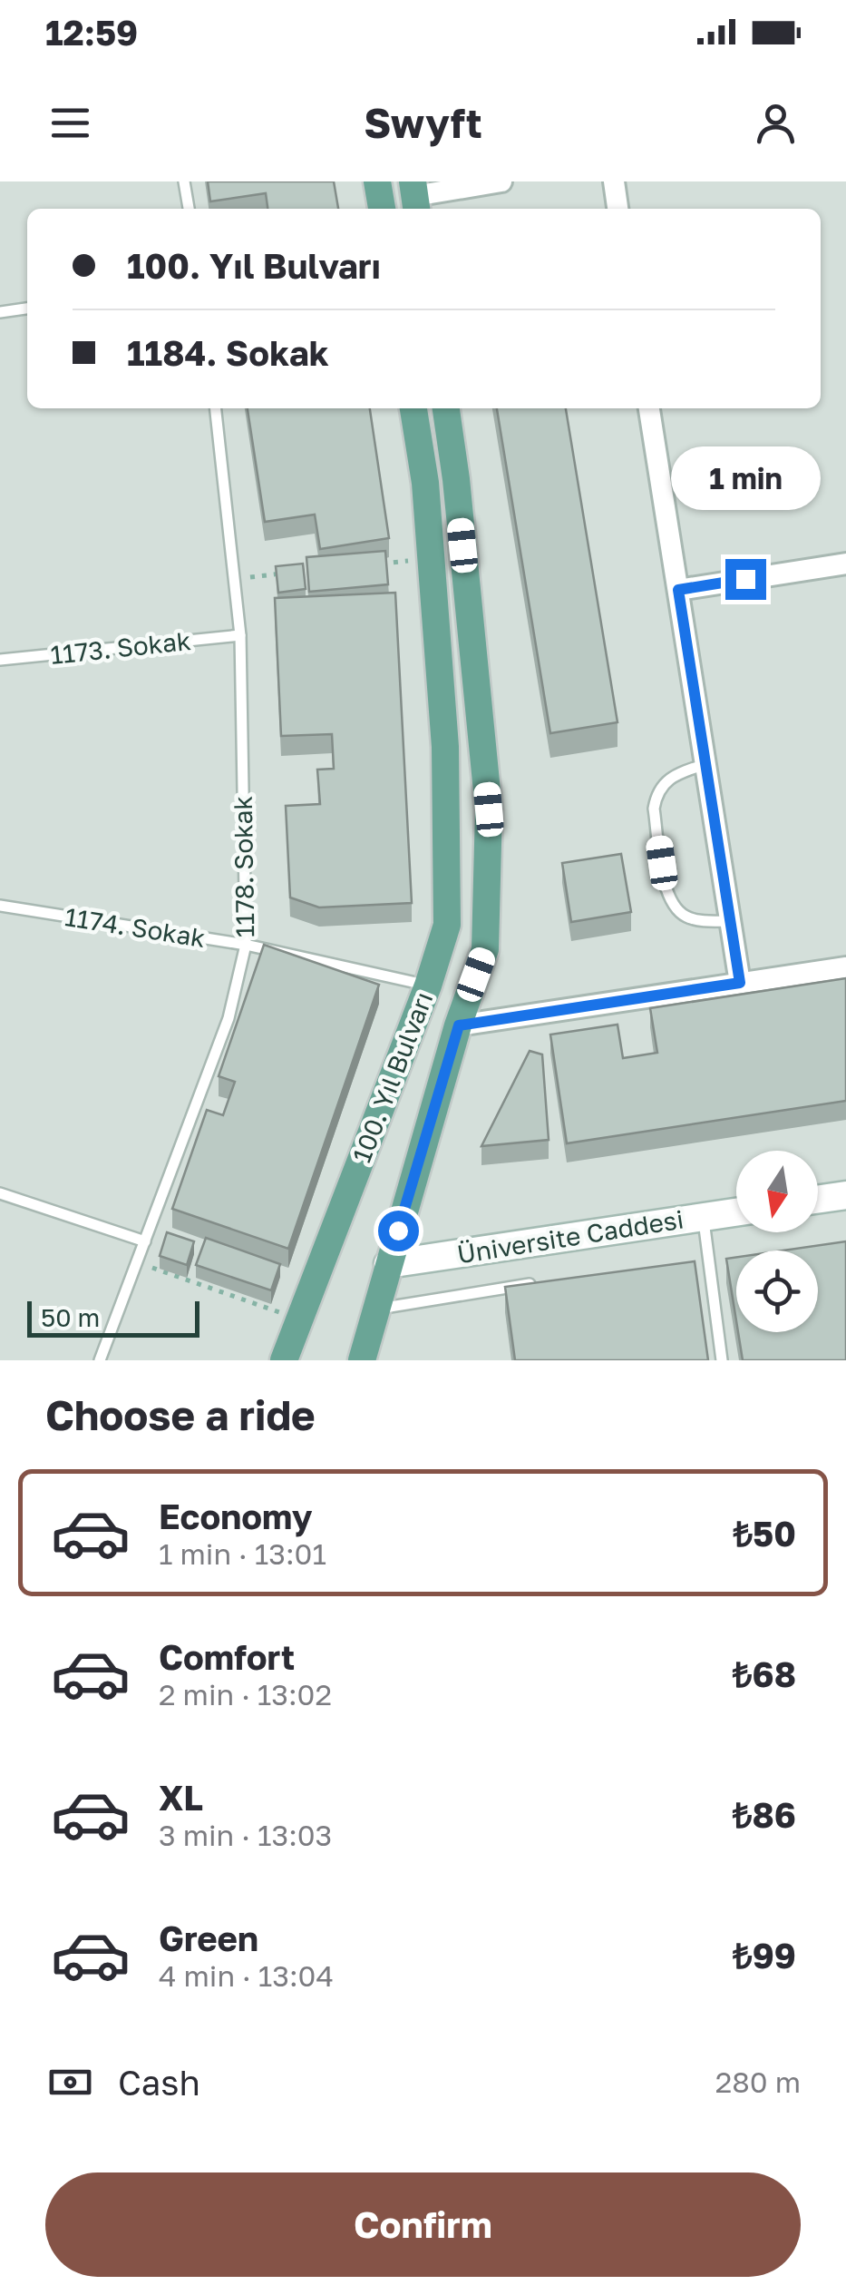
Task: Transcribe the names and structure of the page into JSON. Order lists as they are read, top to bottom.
{
  "streets": {
    "main road": ["100. Yıl Bulvarı"],
    "street": ["Üniversite Caddesi"],
    "lane": ["1173. Sokak", "1178. Sokak", "1174. Sokak"]
  },
  "crossings": [
    ["1173. Sokak", "1178. Sokak"],
    ["1178. Sokak", "1174. Sokak"],
    ["1174. Sokak", "100. Yıl Bulvarı"],
    ["100. Yıl Bulvarı", "Üniversite Caddesi"]
  ],
  "scale_bar": "50 m",
  "north": "bottom",
  "page": {
    "status": "12:59",
    "header": "Swyft",
    "banner": ["100. Yıl Bulvarı", "1184. Sokak"],
    "bubble": "1 min",
    "scale": "50 m",
    "heading": "Choose a ride",
    "list": [
      {
        "name": "Economy",
        "note": "1 min · 13:01",
        "value": "₺50"
      },
      {
        "name": "Comfort",
        "note": "2 min · 13:02",
        "value": "₺68"
      },
      {
        "name": "XL",
        "note": "3 min · 13:03",
        "value": "₺86"
      },
      {
        "name": "Green",
        "note": "4 min · 13:04",
        "value": "₺99"
      }
    ],
    "pay": ["Cash", "280 m"],
    "buttons": "Confirm"
  }
}
